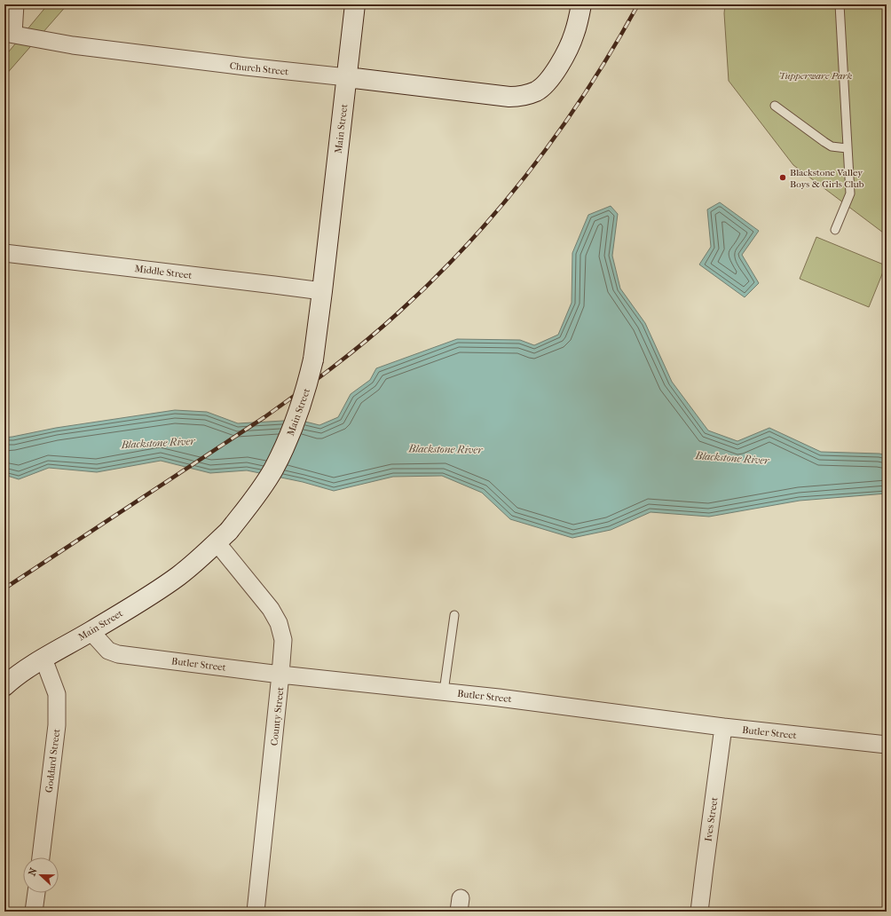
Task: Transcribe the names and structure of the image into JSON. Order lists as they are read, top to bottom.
{
  "streets": {
    "main road": ["Church Street", "Main Street"],
    "street": [
      "Middle Street",
      "Butler Street",
      "County Street",
      "Goddard Street",
      "Ives Street"
    ]
  },
  "crossings": [
    ["Church Street", "Main Street"],
    ["Main Street", "Middle Street"],
    ["Main Street", "Butler Street"],
    ["Main Street", "County Street"],
    ["Main Street", "Goddard Street"],
    ["Butler Street", "County Street"],
    ["Butler Street", "Ives Street"]
  ],
  "water": ["Blackstone River"],
  "parks": ["Tupperware Park"],
  "places": ["Blackstone Valley Boys & Girls Club"],
  "north": "left"
}
